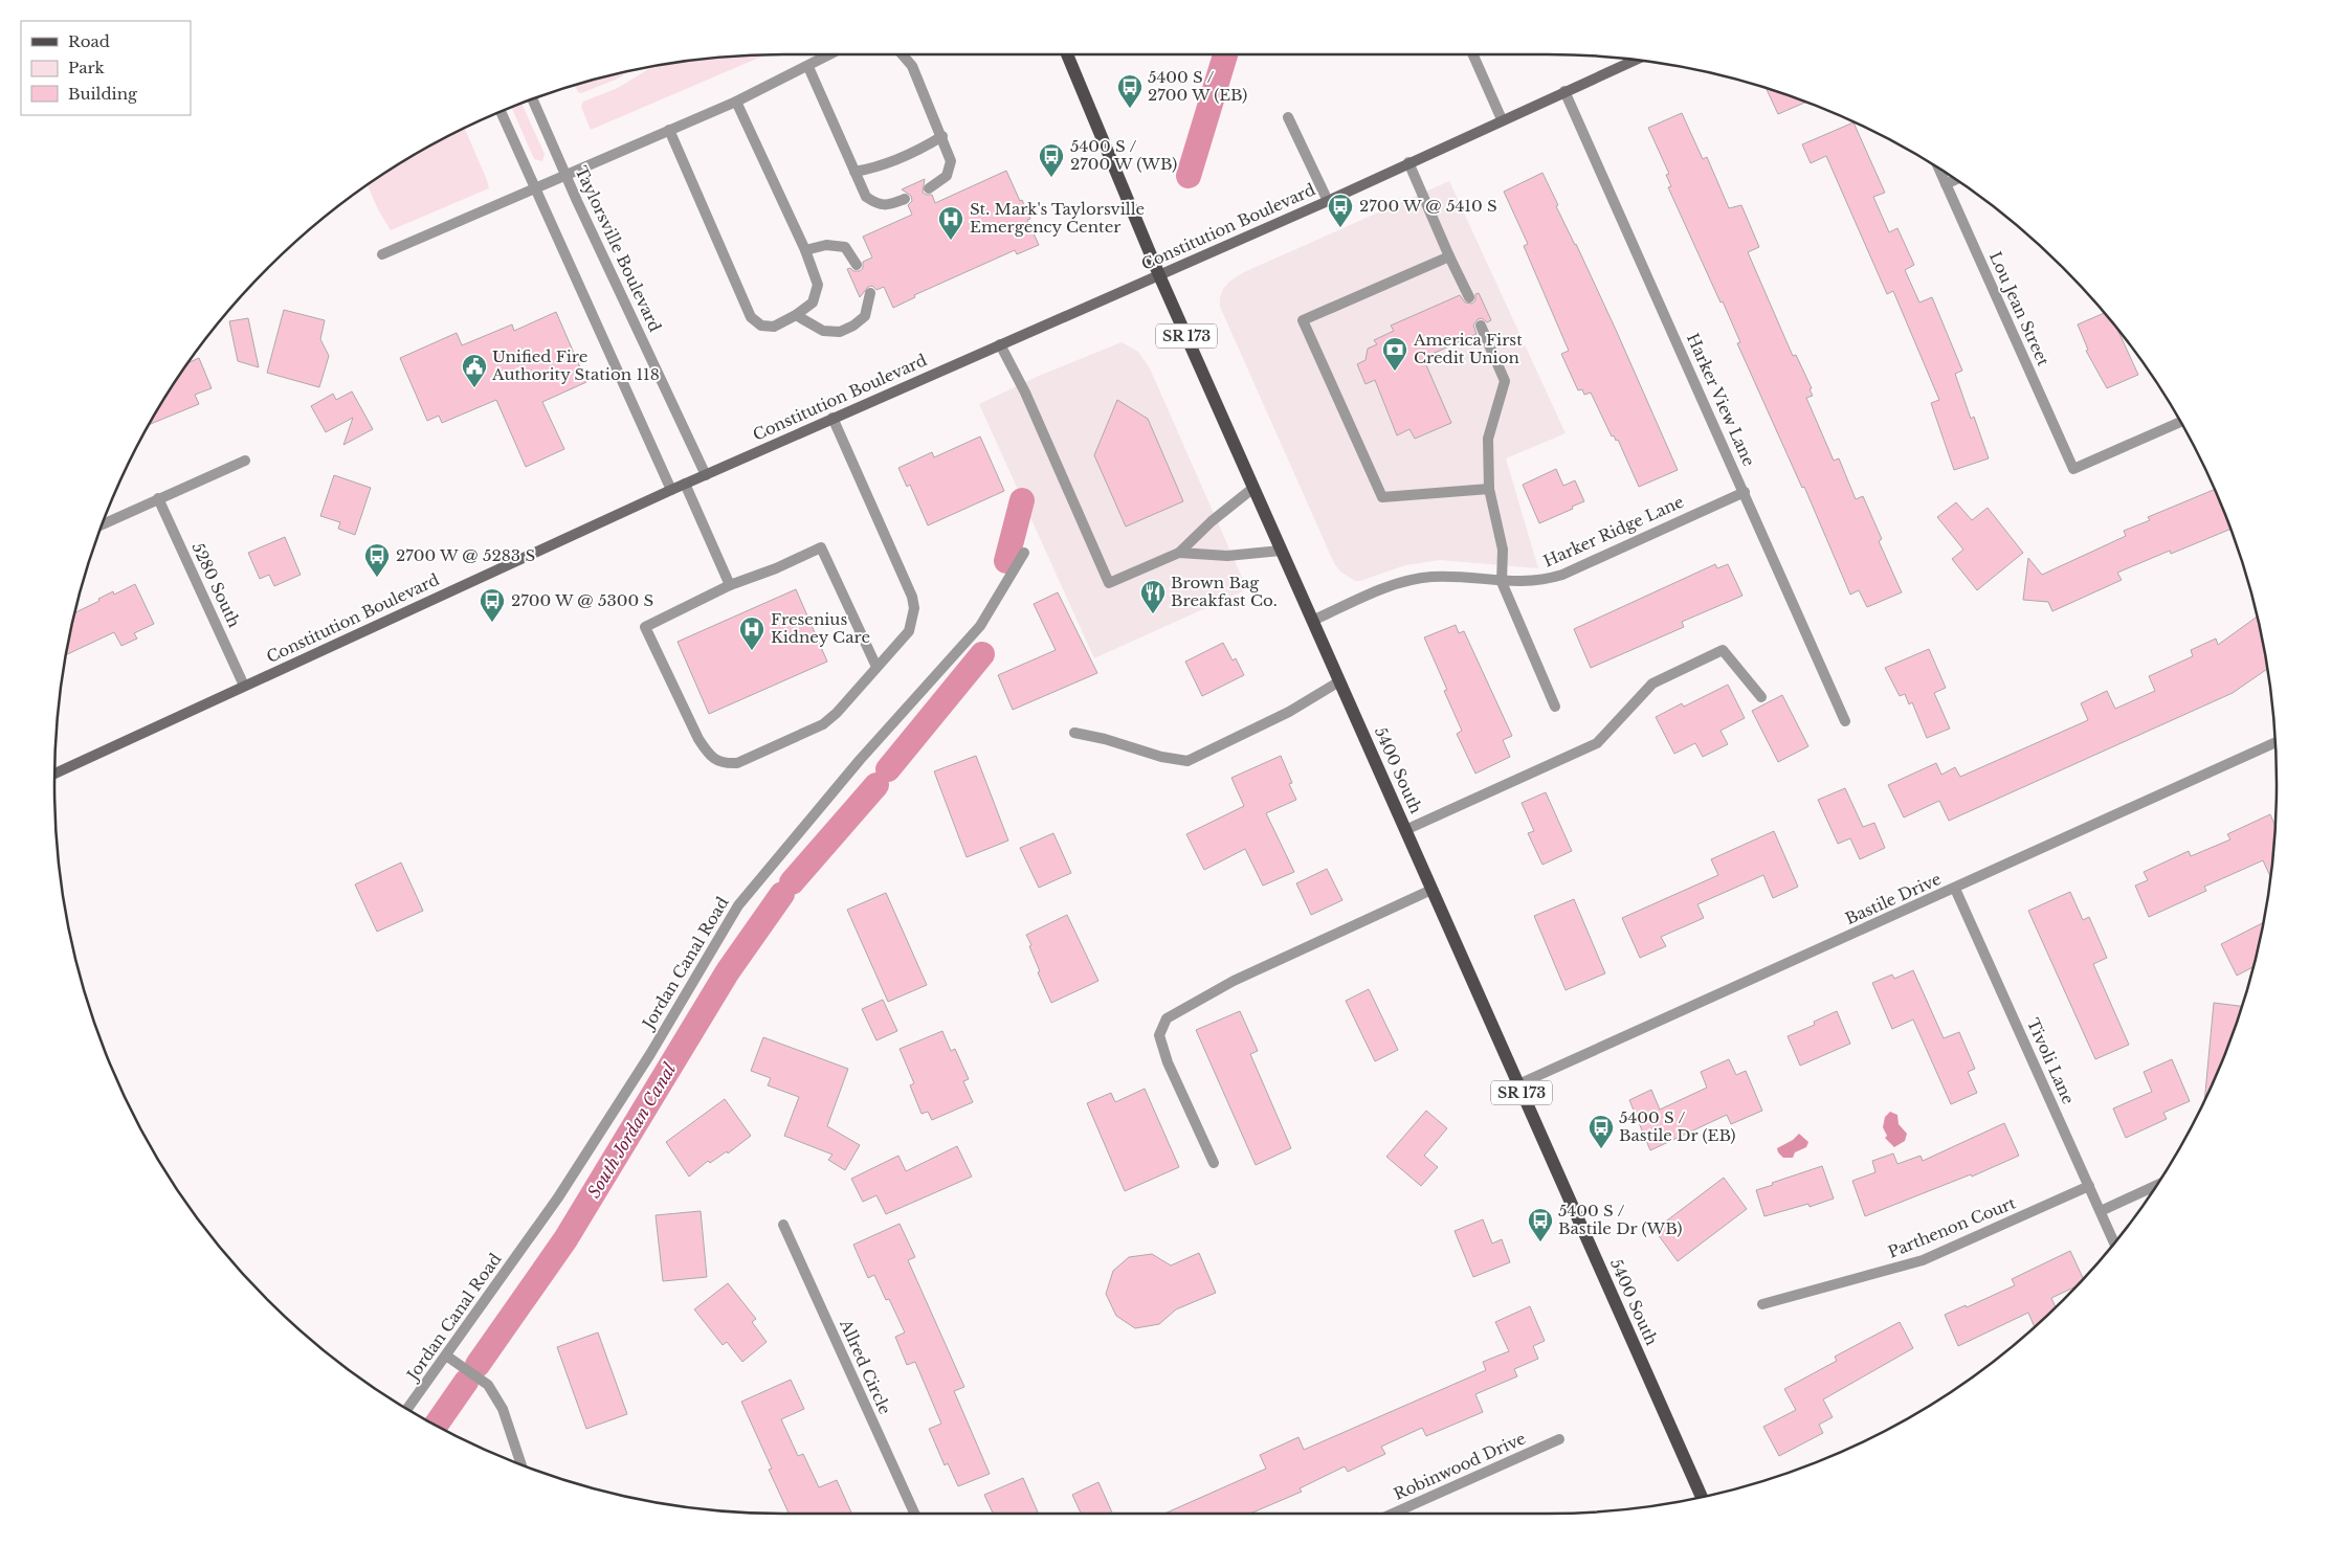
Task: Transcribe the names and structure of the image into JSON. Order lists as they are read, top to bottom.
{
  "streets": {
    "main road": ["Constitution Boulevard", "SR 173", "5400 South"],
    "street": [
      "Taylorsville Boulevard",
      "Lou Jean Street",
      "Harker View Lane",
      "Harker Ridge Lane",
      "5280 South",
      "Bastile Drive",
      "Jordan Canal Road",
      "Tivoli Lane",
      "Parthenon Court",
      "Allred Circle",
      "Robinwood Drive"
    ]
  },
  "crossings": [
    ["Constitution Boulevard", "Taylorsville Boulevard"],
    ["Constitution Boulevard", "Harker View Lane"],
    ["Constitution Boulevard", "5280 South"],
    ["Constitution Boulevard", "5400 South"],
    ["Harker View Lane", "Harker Ridge Lane"],
    ["Harker Ridge Lane", "5400 South"],
    ["5400 South", "Bastile Drive"],
    ["Bastile Drive", "Tivoli Lane"],
    ["Tivoli Lane", "Parthenon Court"]
  ],
  "water": ["South Jordan Canal"],
  "places": {
    "bus stop": [
      "5400 S / 2700 W (EB)",
      "5400 S / 2700 W (WB)",
      "2700 W @ 5410 S",
      "2700 W @ 5283 S",
      "2700 W @ 5300 S",
      "5400 S / Bastile Dr (EB)",
      "5400 S / Bastile Dr (WB)"
    ],
    "hospital": ["St. Mark's Taylorsville Emergency Center", "Fresenius Kidney Care"],
    "bank": ["America First Credit Union"],
    "public building": ["Unified Fire Authority Station 118"],
    "restaurant": ["Brown Bag Breakfast Co."]
  },
  "legend": ["Road", "Park", "Building"]
}
